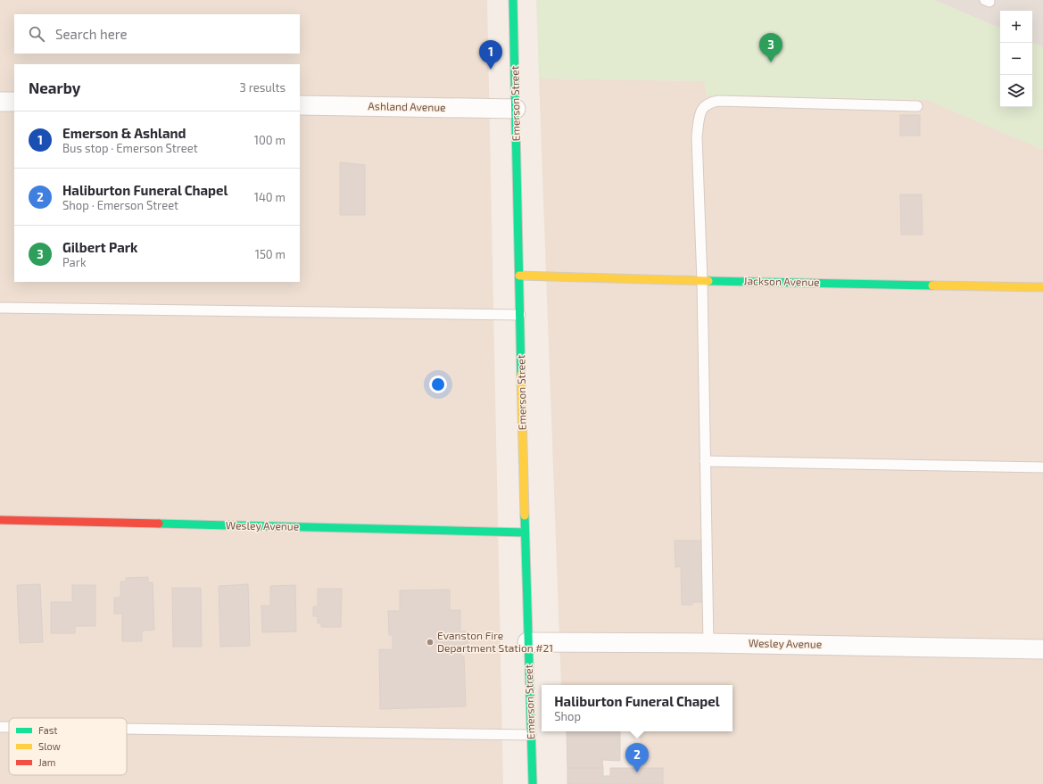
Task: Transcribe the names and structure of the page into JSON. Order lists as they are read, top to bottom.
{
  "streets": {
    "street": [
      "Emerson Street",
      "Ashland Avenue",
      "Jackson Avenue",
      "Wesley Avenue"
    ]
  },
  "crossings": [
    ["Emerson Street", "Ashland Avenue"],
    ["Emerson Street", "Jackson Avenue"],
    ["Emerson Street", "Wesley Avenue"]
  ],
  "places": ["Evanston Fire Department Station #21"],
  "legend": ["Fast", "Slow", "Jam"],
  "page": {
    "map_buttons": ["+", "−"],
    "search": "Search here",
    "pins": ["3", "1", "2"],
    "heading": ["Nearby", "3 results"],
    "list": [
      {
        "mark": "1",
        "name": "Emerson & Ashland",
        "note": "Bus stop · Emerson Street",
        "value": "100 m"
      },
      {
        "mark": "2",
        "name": "Haliburton Funeral Chapel",
        "note": "Shop · Emerson Street",
        "value": "140 m"
      },
      {
        "mark": "3",
        "name": "Gilbert Park",
        "note": "Park",
        "value": "150 m"
      }
    ],
    "popup": ["Haliburton Funeral Chapel", "Shop"]
  }
}
